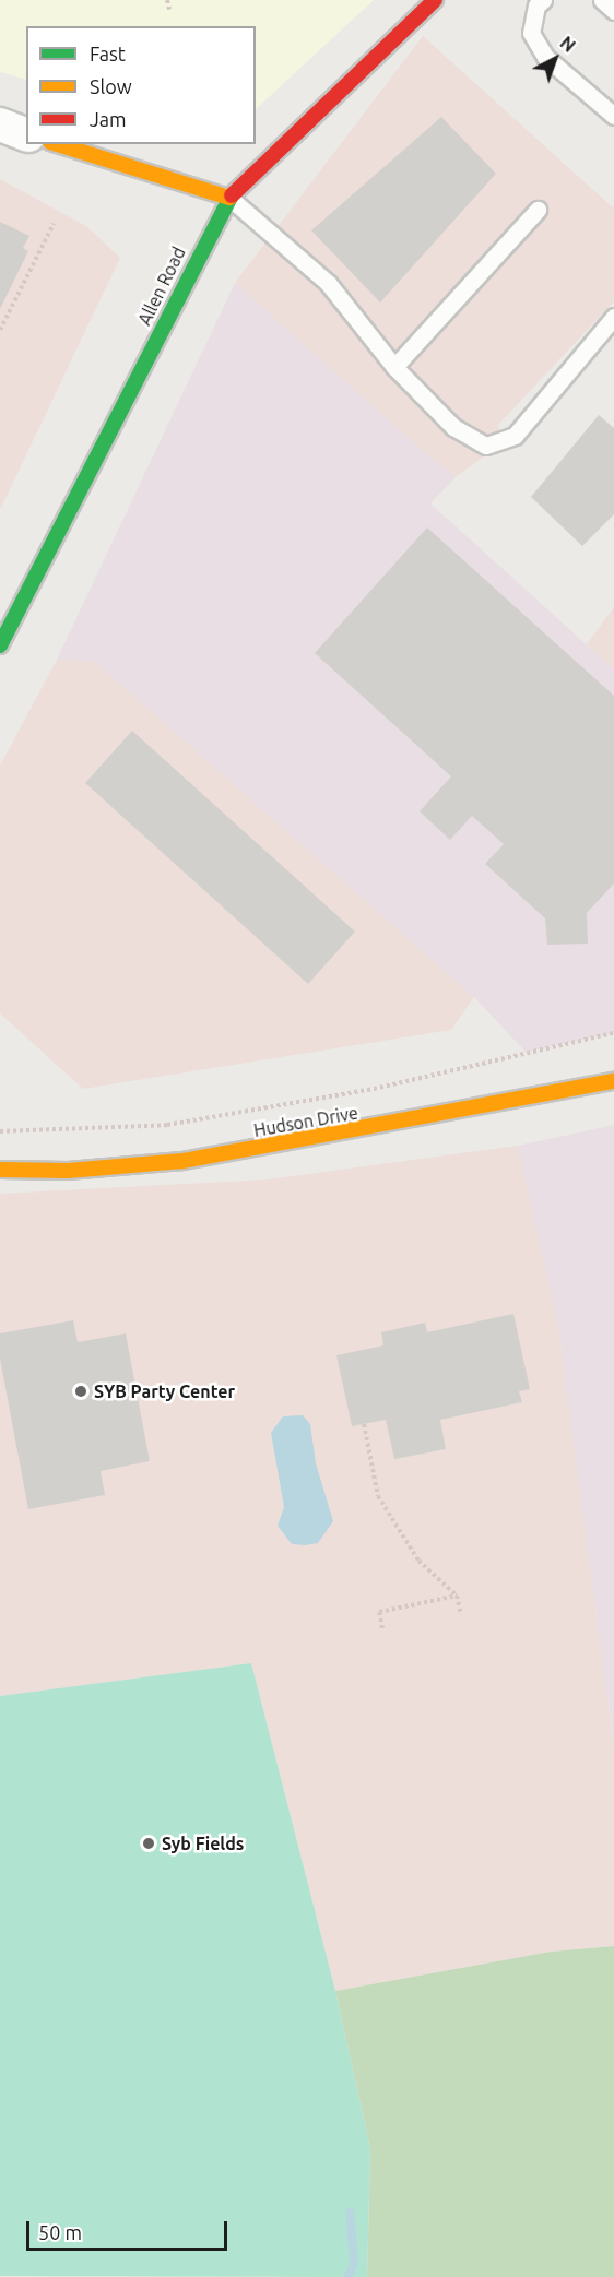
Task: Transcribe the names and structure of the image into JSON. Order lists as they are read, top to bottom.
{
  "streets": {
    "street": ["Allen Road", "Hudson Drive"]
  },
  "places": ["SYB Party Center", "Syb Fields"],
  "legend": ["Fast", "Slow", "Jam"],
  "scale_bar": "50 m",
  "north": "top right"
}
